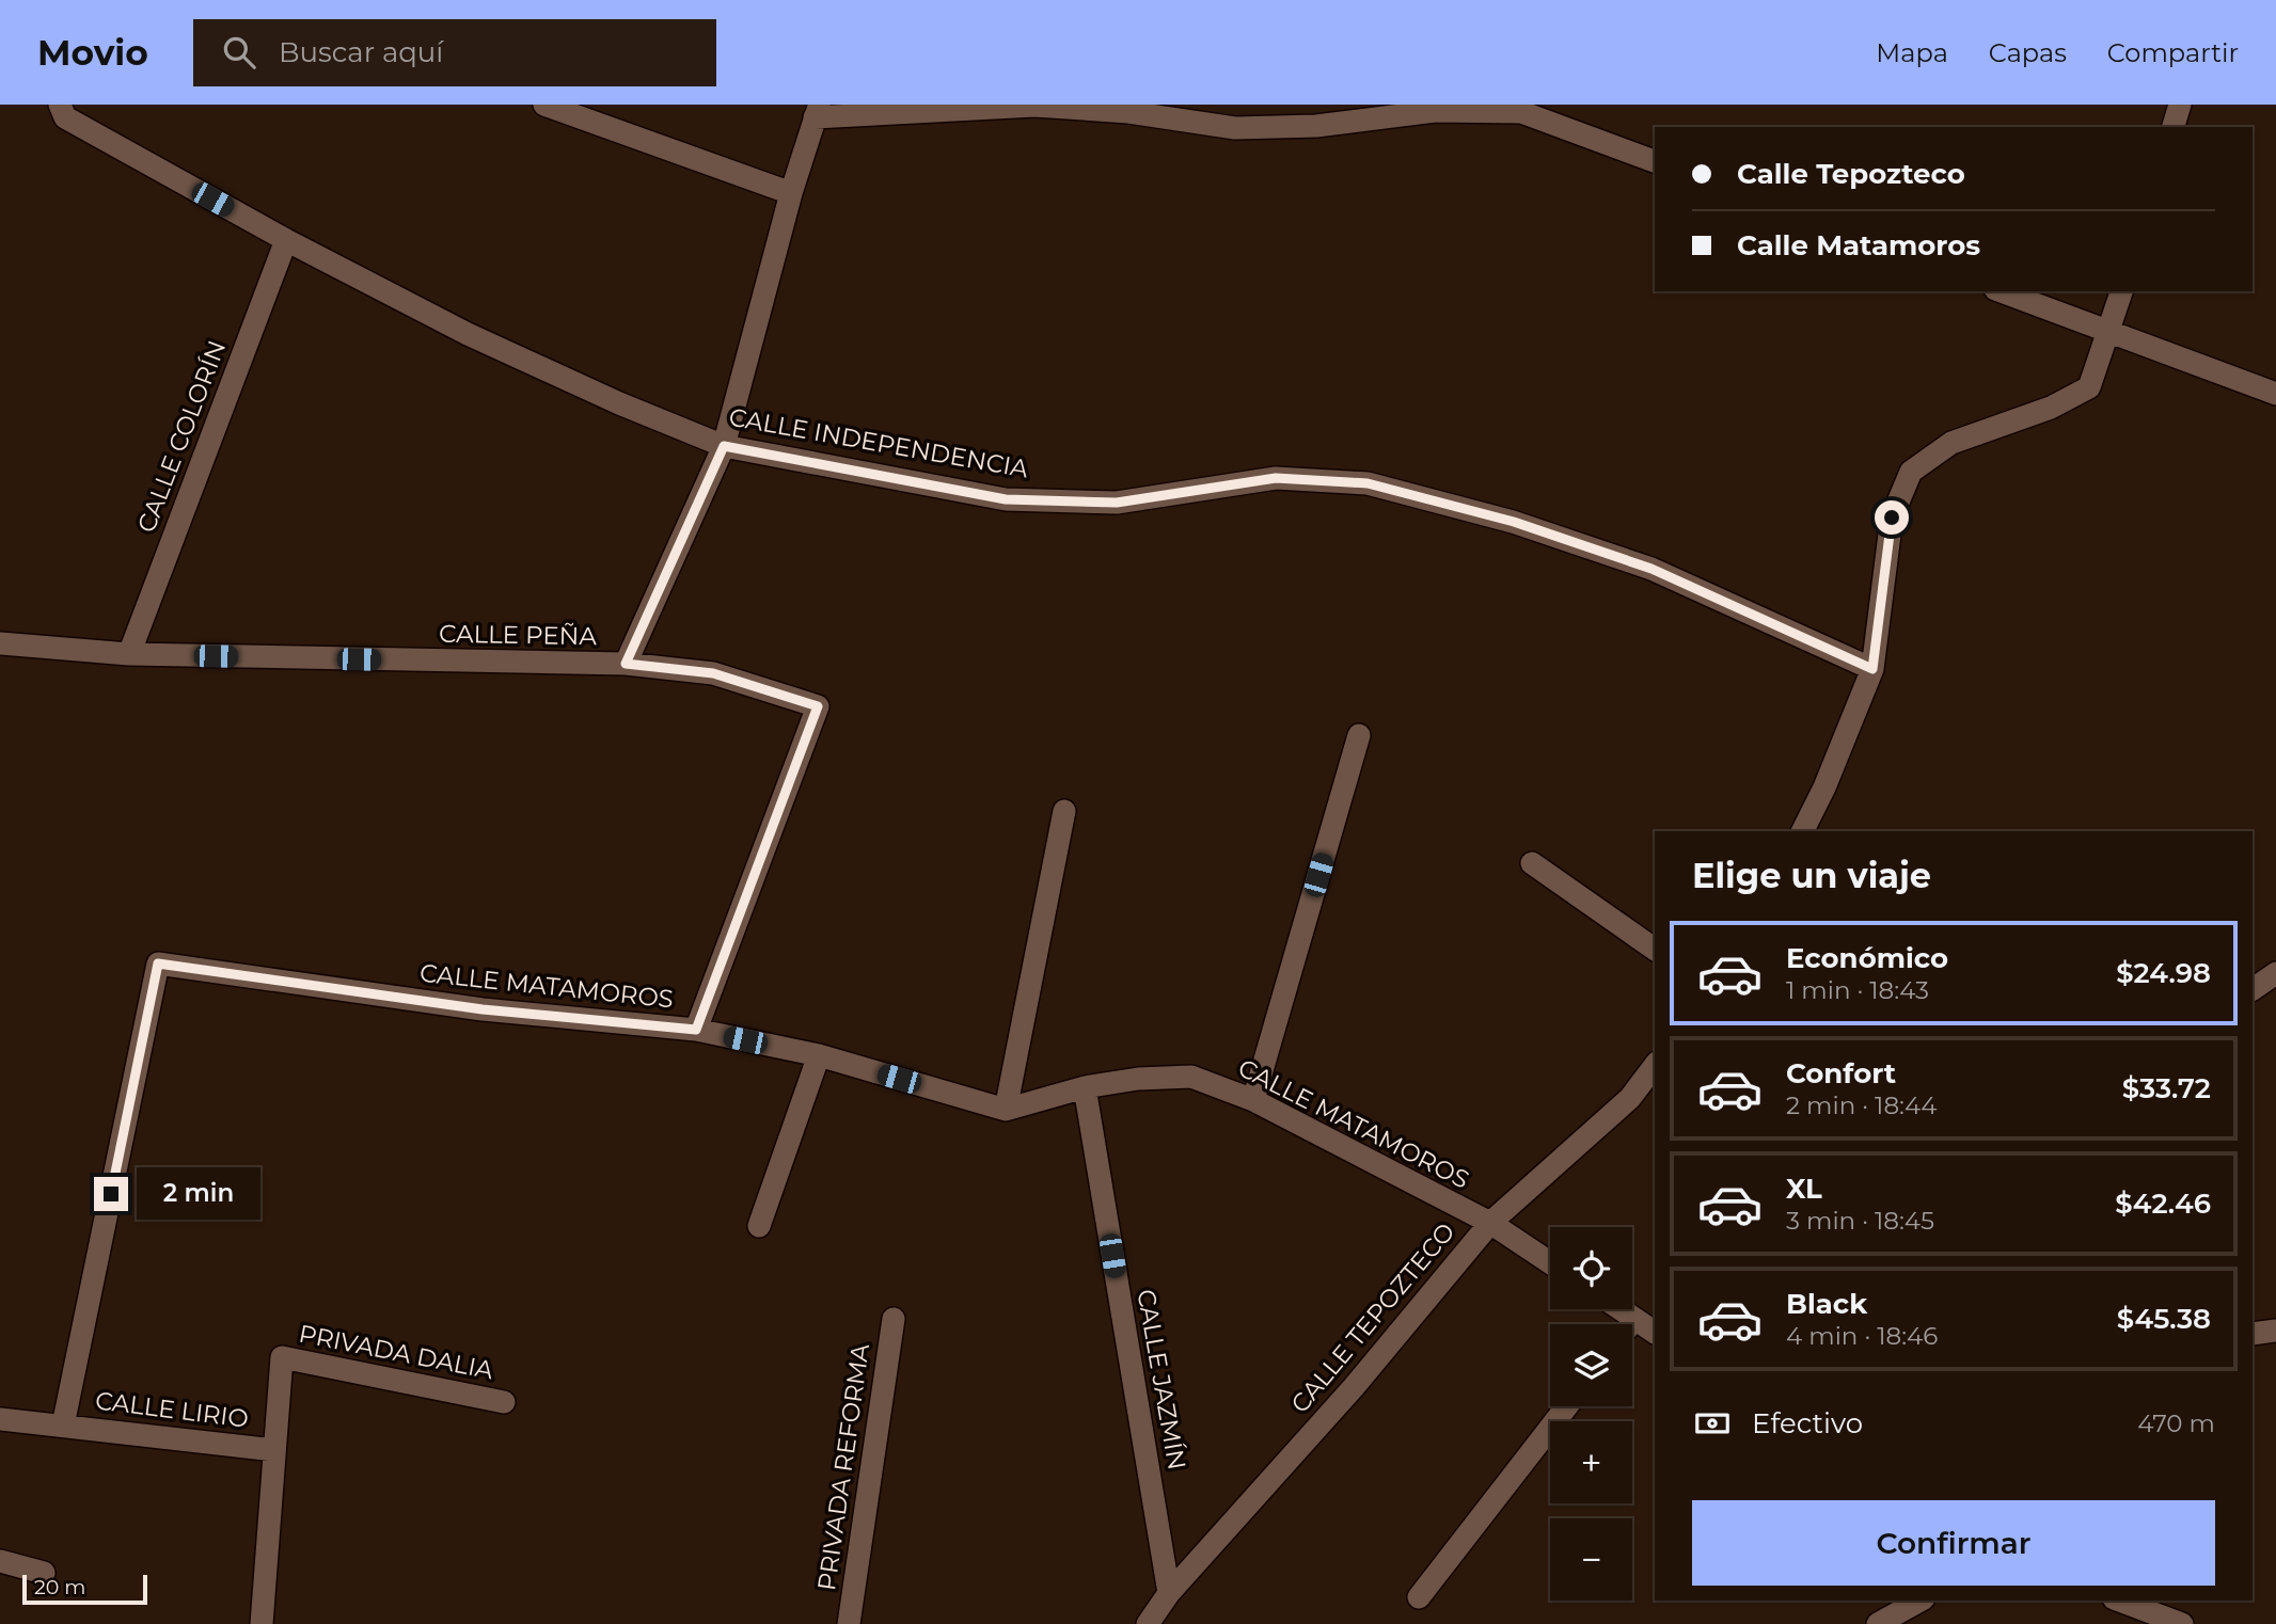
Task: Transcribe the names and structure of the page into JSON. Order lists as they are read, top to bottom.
{
  "streets": {
    "street": [
      "CALLE COLORÍN",
      "CALLE INDEPENDENCIA",
      "CALLE PEÑA",
      "CALLE MATAMOROS",
      "CALLE TEPOZTECO",
      "PRIVADA DALIA",
      "CALLE JAZMÍN",
      "CALLE LIRIO",
      "PRIVADA REFORMA"
    ]
  },
  "crossings": [
    ["CALLE COLORÍN", "CALLE INDEPENDENCIA"],
    ["CALLE COLORÍN", "CALLE PEÑA"],
    ["CALLE PEÑA", "CALLE MATAMOROS"],
    ["CALLE MATAMOROS", "CALLE TEPOZTECO"],
    ["CALLE MATAMOROS", "CALLE JAZMÍN"],
    ["CALLE MATAMOROS", "CALLE LIRIO"],
    ["CALLE TEPOZTECO", "CALLE JAZMÍN"],
    ["PRIVADA DALIA", "CALLE LIRIO"]
  ],
  "scale_bar": "20 m",
  "page": {
    "header": "Movio",
    "search": "Buscar aquí",
    "nav": ["Mapa", "Capas", "Compartir"],
    "banner": ["Calle Tepozteco", "Calle Matamoros"],
    "heading": "Elige un viaje",
    "list": [
      {
        "name": "Económico",
        "note": "1 min · 18:43",
        "value": "$24.98"
      },
      {
        "name": "Confort",
        "note": "2 min · 18:44",
        "value": "$33.72"
      },
      {
        "name": "XL",
        "note": "3 min · 18:45",
        "value": "$42.46"
      },
      {
        "name": "Black",
        "note": "4 min · 18:46",
        "value": "$45.38"
      }
    ],
    "bubble": "2 min",
    "map_buttons": ["+", "−"],
    "pay": ["Efectivo", "470 m"],
    "buttons": "Confirmar",
    "scale": "20 m"
  }
}
